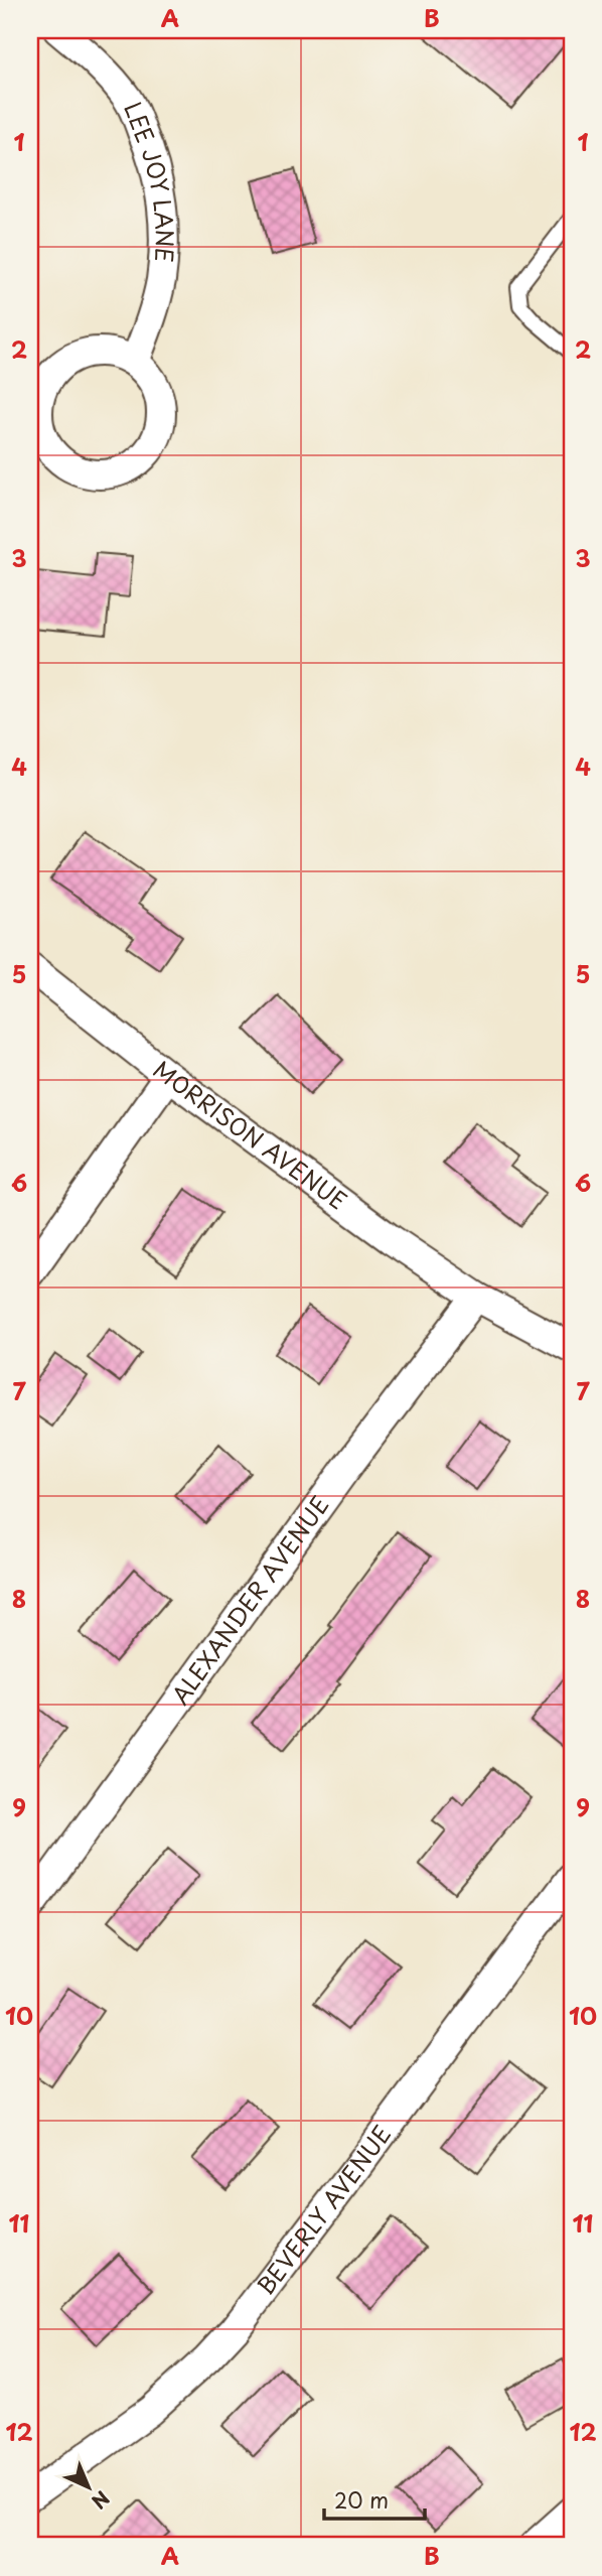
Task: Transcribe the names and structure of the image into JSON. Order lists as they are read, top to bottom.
{
  "streets": {
    "street": [
      "LEE JOY LANE",
      "MORRISON AVENUE",
      "ALEXANDER AVENUE",
      "BEVERLY AVENUE"
    ]
  },
  "crossings": [
    ["MORRISON AVENUE", "ALEXANDER AVENUE"]
  ],
  "scale_bar": "20 m",
  "north": "bottom right",
  "grid": {
    "columns": ["A", "B"],
    "rows": [
      "1",
      "2",
      "3",
      "4",
      "5",
      "6",
      "7",
      "8",
      "9",
      "10",
      "11",
      "12"
    ]
  }
}
